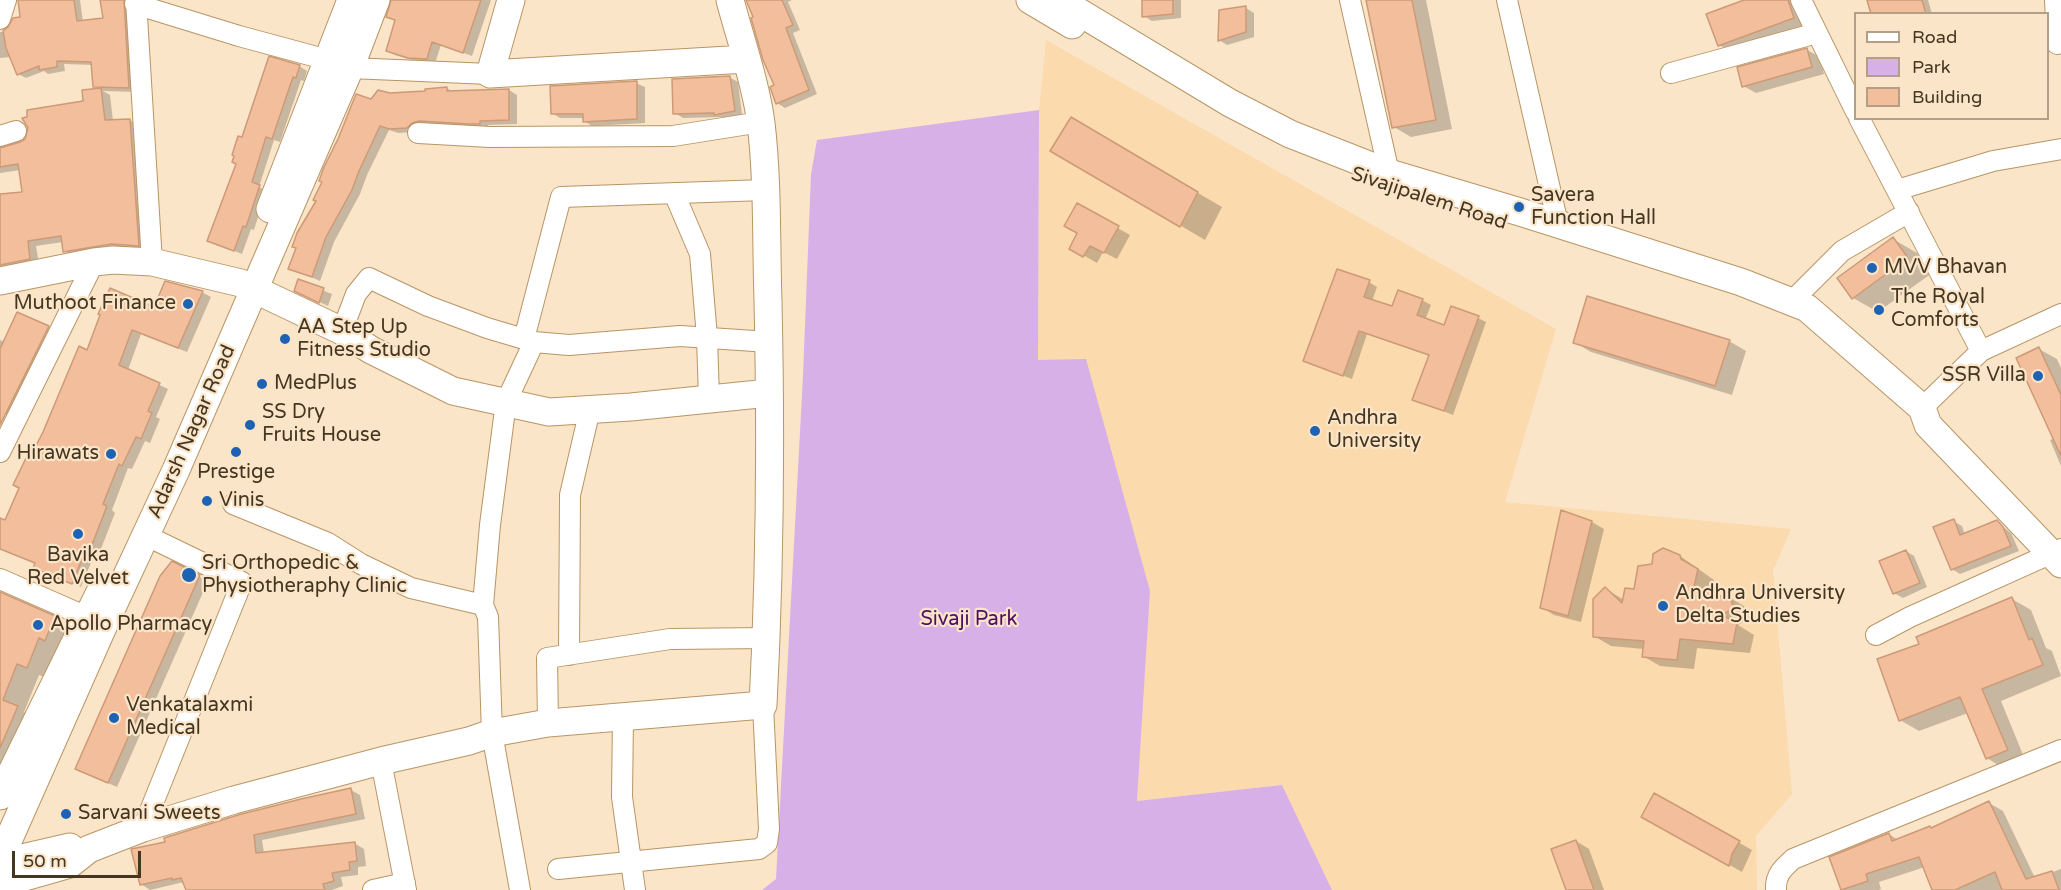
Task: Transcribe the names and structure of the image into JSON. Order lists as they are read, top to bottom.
{
  "streets": {
    "main road": ["Sivajipalem Road", "Adarsh Nagar Road"]
  },
  "parks": ["Sivaji Park"],
  "places": [
    "Savera Function Hall",
    "MVV Bhavan",
    "Muthoot Finance",
    "The Royal Comforts",
    "AA Step Up Fitness Studio",
    "SSR Villa",
    "MedPlus",
    "SS Dry Fruits House",
    "Andhra University",
    "Prestige",
    "Hirawats",
    "Vinis",
    "Bavika Red Velvet",
    "Sri Orthopedic & Physiotheraphy Clinic",
    "Andhra University Delta Studies",
    "Apollo Pharmacy",
    "Venkatalaxmi Medical",
    "Sarvani Sweets"
  ],
  "legend": ["Road", "Park", "Building"],
  "scale_bar": "50 m"
}
